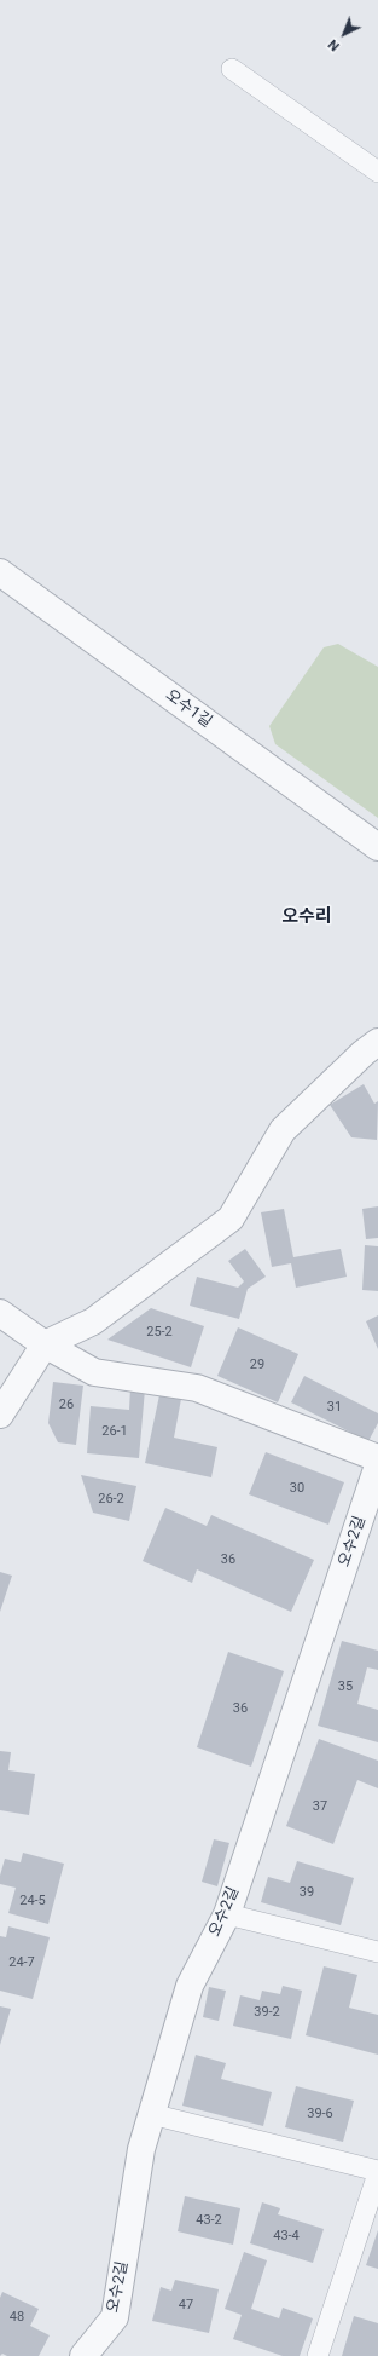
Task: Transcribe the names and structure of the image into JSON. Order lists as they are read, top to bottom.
{
  "streets": {
    "street": ["오수1길", "오수2길"]
  },
  "districts": ["오수리"],
  "house_numbers": [
    "25-2",
    "29",
    "26",
    "31",
    "26-1",
    "30",
    "26-2",
    "36",
    "35",
    "36",
    "37",
    "39",
    "24-5",
    "24-7",
    "39-2",
    "39-6",
    "43-2",
    "43-4",
    "47",
    "48"
  ],
  "north": "bottom left"
}
